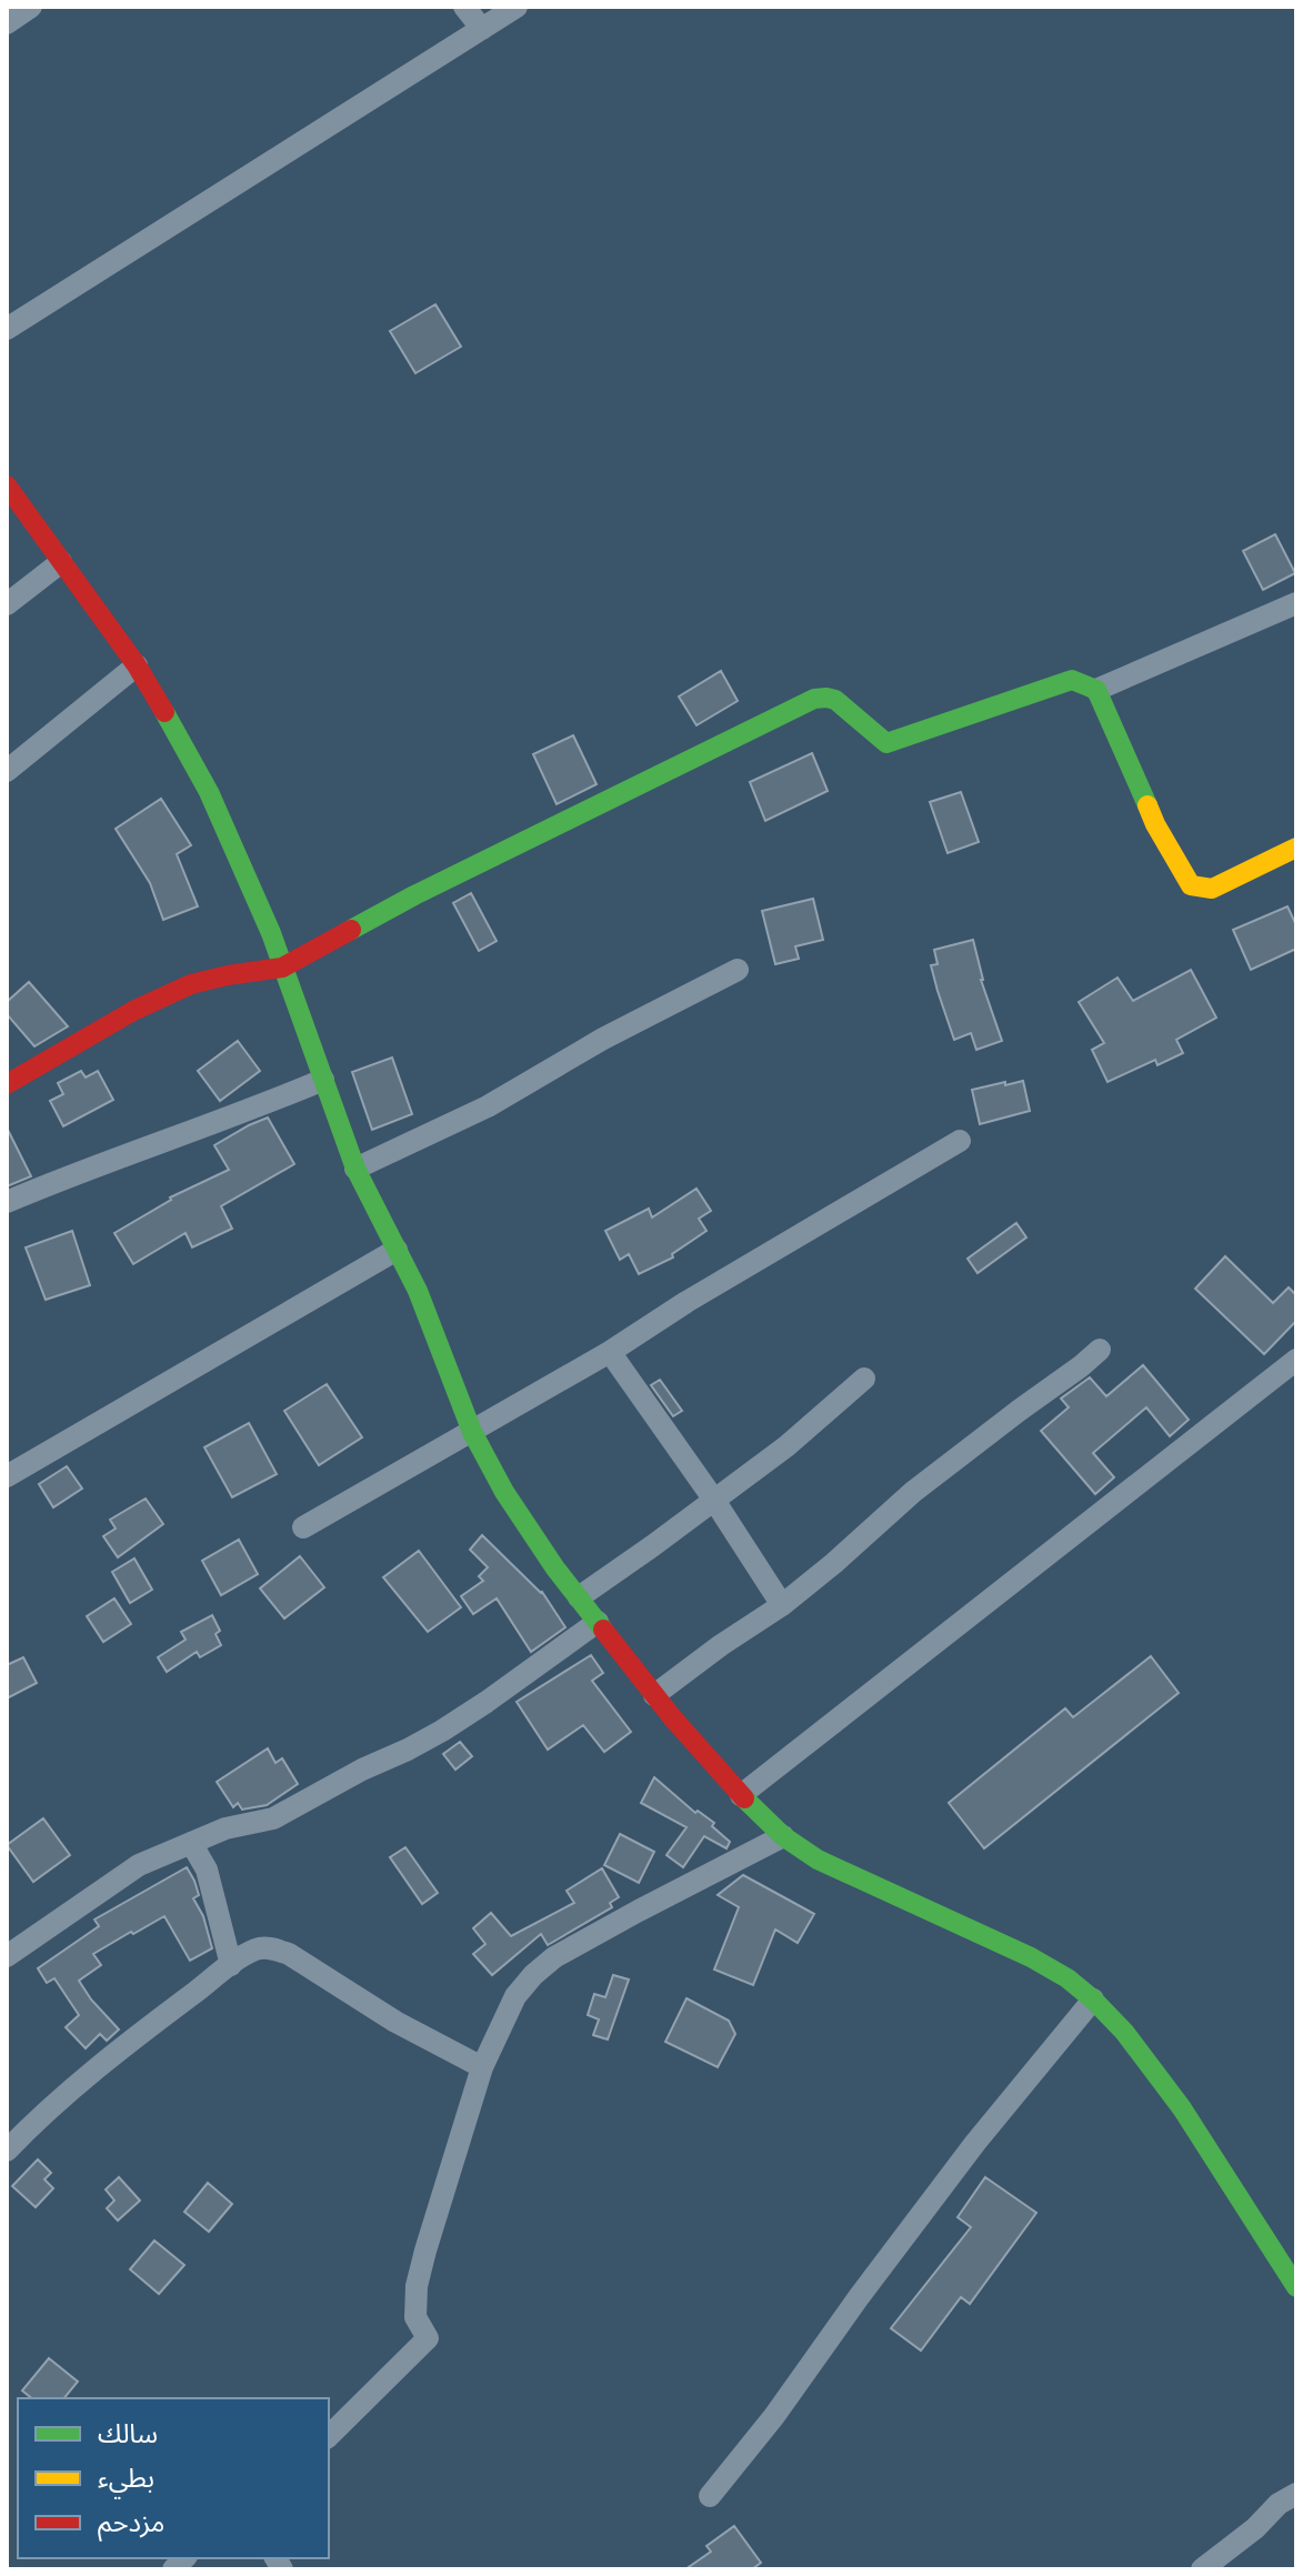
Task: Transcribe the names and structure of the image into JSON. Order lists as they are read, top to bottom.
{
  "legend": ["سالك", "بطيء", "مزدحم"]
}
